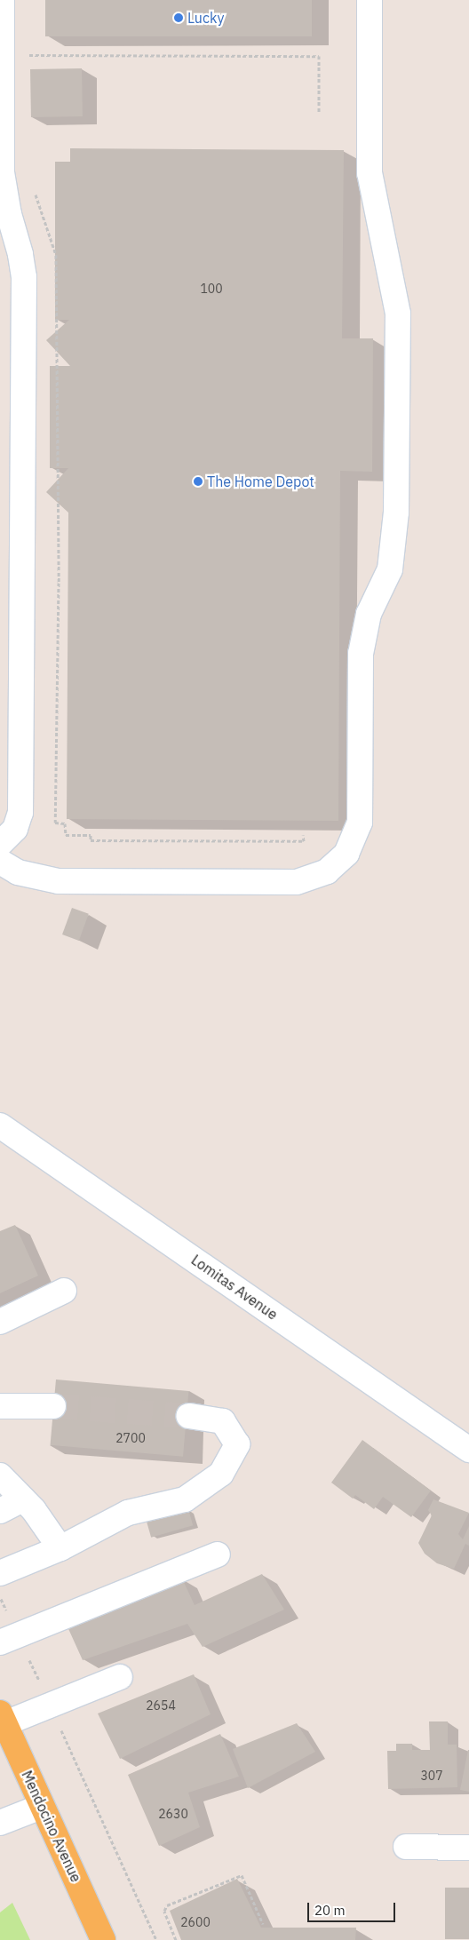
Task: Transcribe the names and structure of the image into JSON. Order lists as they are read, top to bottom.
{
  "streets": {
    "main road": ["Mendocino Avenue"],
    "street": ["Lomitas Avenue"]
  },
  "places": ["Lucky", "The Home Depot"],
  "house_numbers": [
    "100",
    "2700",
    "2654",
    "307",
    "2630",
    "2600"
  ],
  "scale_bar": "20 m"
}
